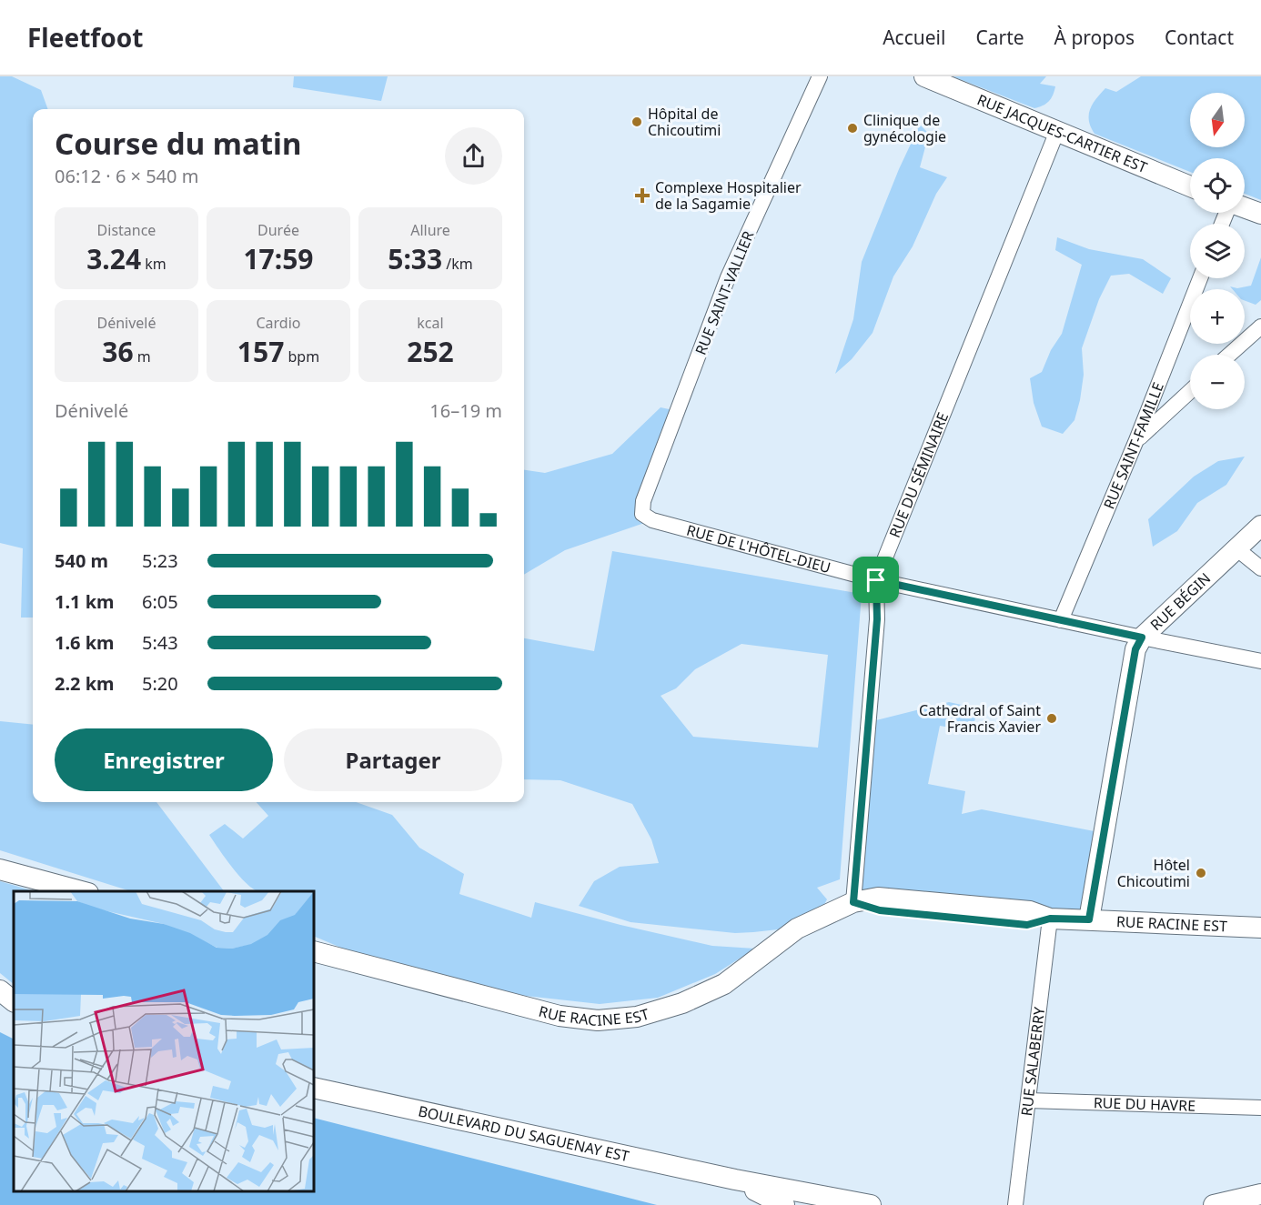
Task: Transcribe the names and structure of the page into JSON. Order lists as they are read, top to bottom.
{
  "streets": {
    "street": [
      "RUE JACQUES-CARTIER EST",
      "RUE SAINT-VALLIER",
      "RUE SAINT-FAMILLE",
      "RUE DU SÉMINAIRE",
      "RUE DE L'HÔTEL-DIEU",
      "RUE BÉGIN",
      "RUE RACINE EST",
      "RUE SALABERRY",
      "RUE DU HAVRE",
      "BOULEVARD DU SAGUENAY EST"
    ]
  },
  "crossings": [
    ["RUE JACQUES-CARTIER EST", "RUE DU SÉMINAIRE"],
    ["RUE SAINT-VALLIER", "RUE DE L'HÔTEL-DIEU"],
    ["RUE SAINT-FAMILLE", "RUE DE L'HÔTEL-DIEU"],
    ["RUE DU SÉMINAIRE", "RUE DE L'HÔTEL-DIEU"],
    ["RUE DU SÉMINAIRE", "RUE RACINE EST"],
    ["RUE DE L'HÔTEL-DIEU", "RUE BÉGIN"],
    ["RUE BÉGIN", "RUE RACINE EST"],
    ["RUE RACINE EST", "RUE SALABERRY"],
    ["RUE SALABERRY", "RUE DU HAVRE"]
  ],
  "places": {
    "other": [
      "Hôpital de Chicoutimi",
      "Clinique de gynécologie",
      "Cathedral of Saint Francis Xavier",
      "Hôtel Chicoutimi"
    ],
    "health": ["Complexe Hospitalier de la Sagamie"]
  },
  "north": "bottom",
  "page": {
    "header": "Fleetfoot",
    "nav": [
      "Accueil",
      "Carte",
      "À propos",
      "Contact"
    ],
    "map_buttons": ["+", "−"],
    "heading": ["Course du matin", "06:12 · 6 × 540 m"],
    "stats": [
      ["Distance", "3.24 km"],
      ["Durée", "17:59"],
      ["Allure", "5:33 /km"],
      ["Dénivelé", "36 m"],
      ["Cardio", "157 bpm"],
      ["kcal", "252"]
    ],
    "chart": ["Dénivelé", "16–19 m"],
    "list": [
      {
        "name": "540 m",
        "note": "5:23"
      },
      {
        "name": "1.1 km",
        "note": "6:05"
      },
      {
        "name": "1.6 km",
        "note": "5:43"
      },
      {
        "name": "2.2 km",
        "note": "5:20"
      }
    ],
    "buttons": ["Enregistrer", "Partager"]
  }
}
